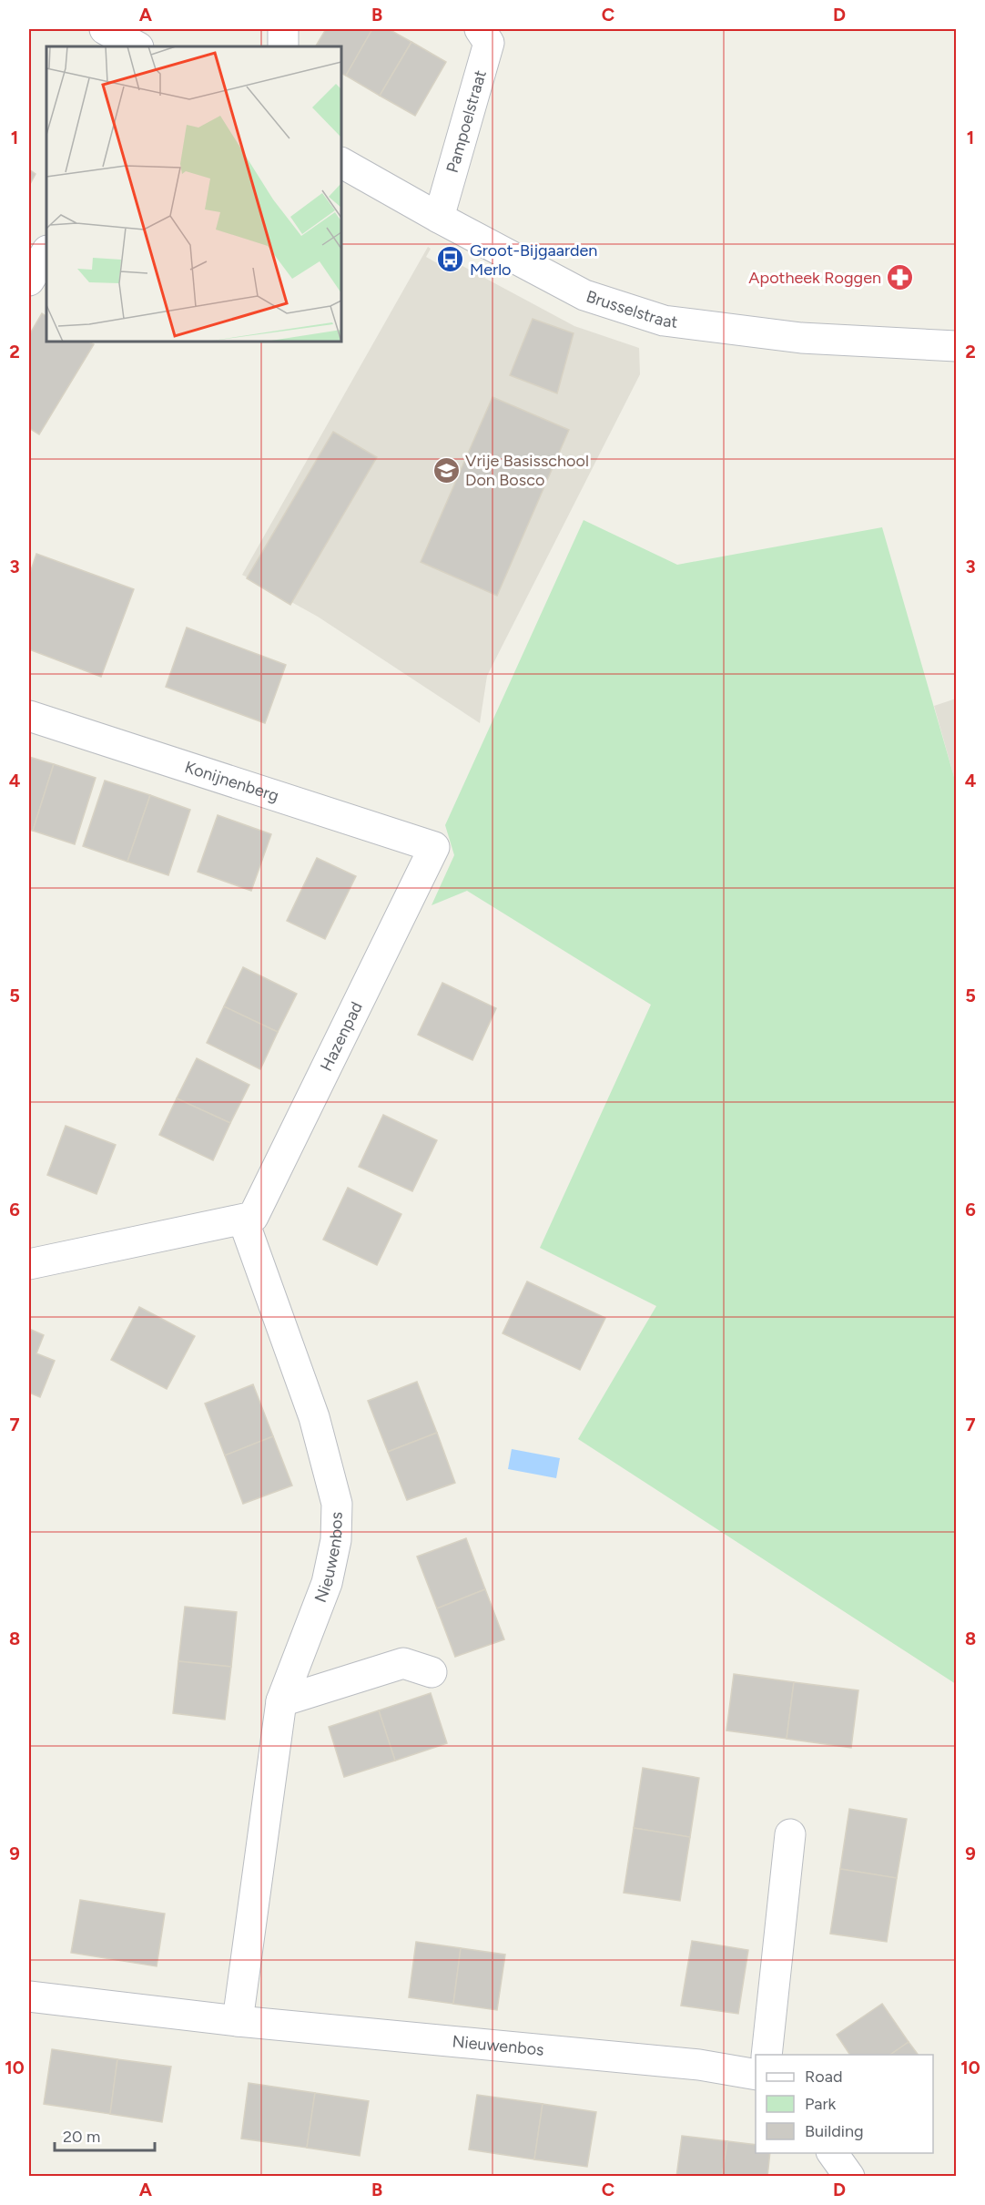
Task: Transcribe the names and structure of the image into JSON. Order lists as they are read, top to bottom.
{
  "streets": {
    "street": [
      "Pampoelstraat",
      "Brusselstraat",
      "Konijnenberg",
      "Hazenpad",
      "Nieuwenbos"
    ]
  },
  "crossings": [
    ["Pampoelstraat", "Brusselstraat"],
    ["Konijnenberg", "Hazenpad"],
    ["Hazenpad", "Nieuwenbos"]
  ],
  "places": {
    "bus stop": ["Groot-Bijgaarden Merlo"],
    "pharmacy": ["Apotheek Roggen"],
    "school or university": ["Vrije Basisschool Don Bosco"]
  },
  "legend": ["Road", "Park", "Building"],
  "scale_bar": "20 m",
  "grid": {
    "columns": [
      "A",
      "B",
      "C",
      "D"
    ],
    "rows": [
      "1",
      "2",
      "3",
      "4",
      "5",
      "6",
      "7",
      "8",
      "9",
      "10"
    ]
  }
}
